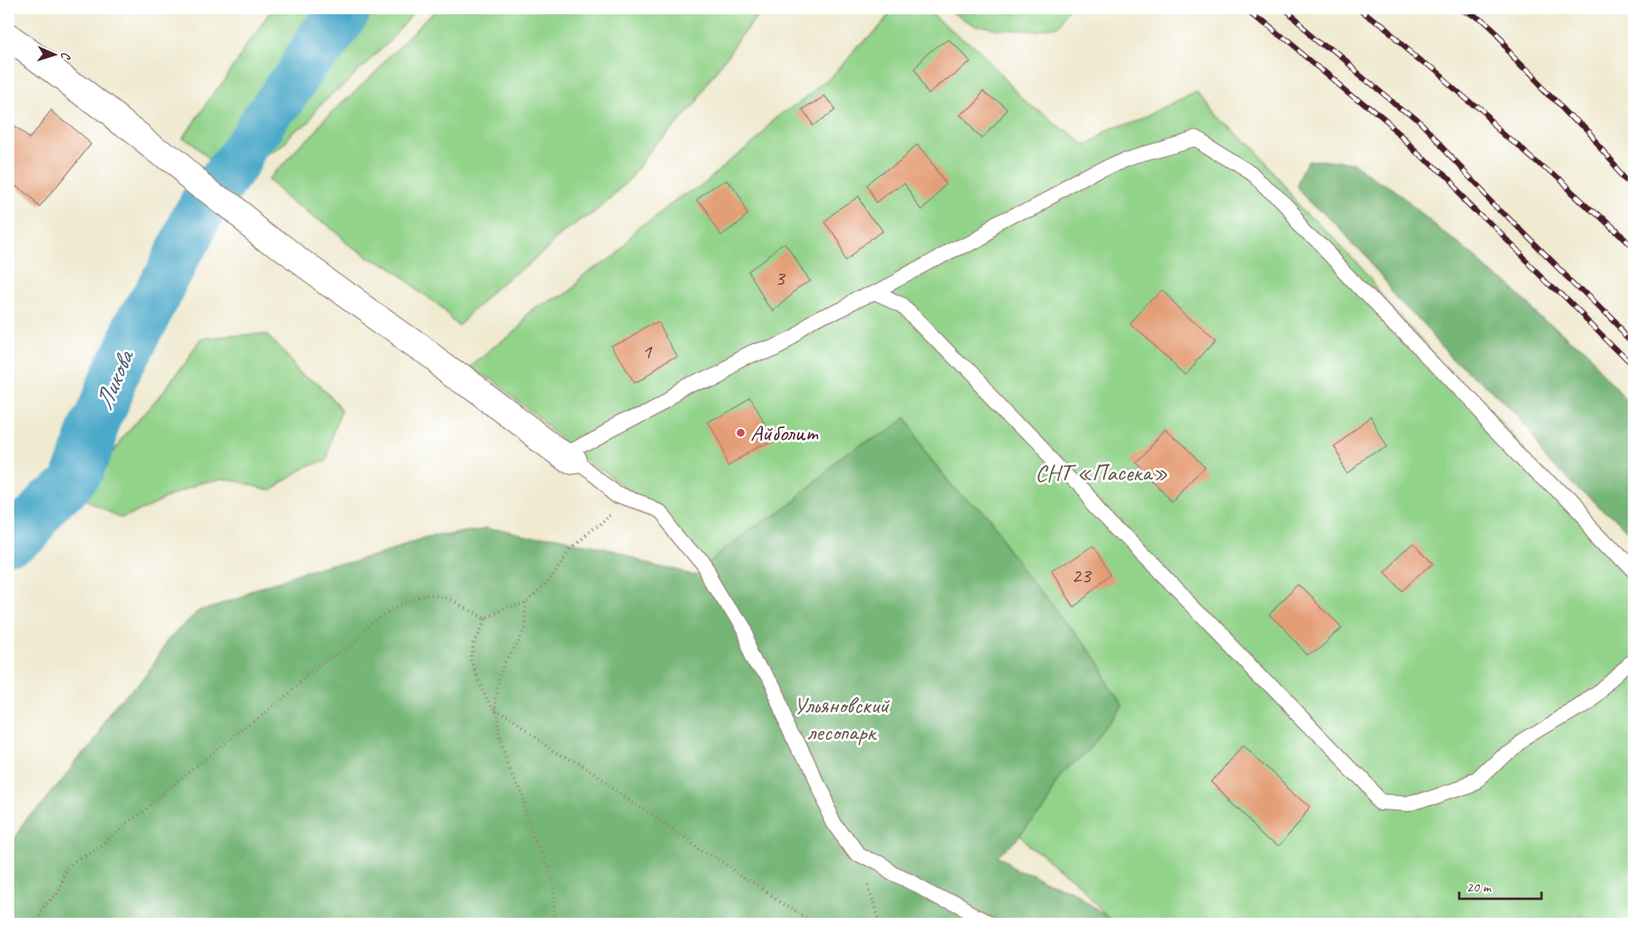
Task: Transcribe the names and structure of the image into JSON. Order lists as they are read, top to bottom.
{
  "water": ["Ликова"],
  "parks": ["СНТ «Пасека»", "Ульяновский лесопарк"],
  "places": ["Айболит"],
  "house_numbers": ["3", "1", "23"],
  "scale_bar": "20 m",
  "north": "right"
}
